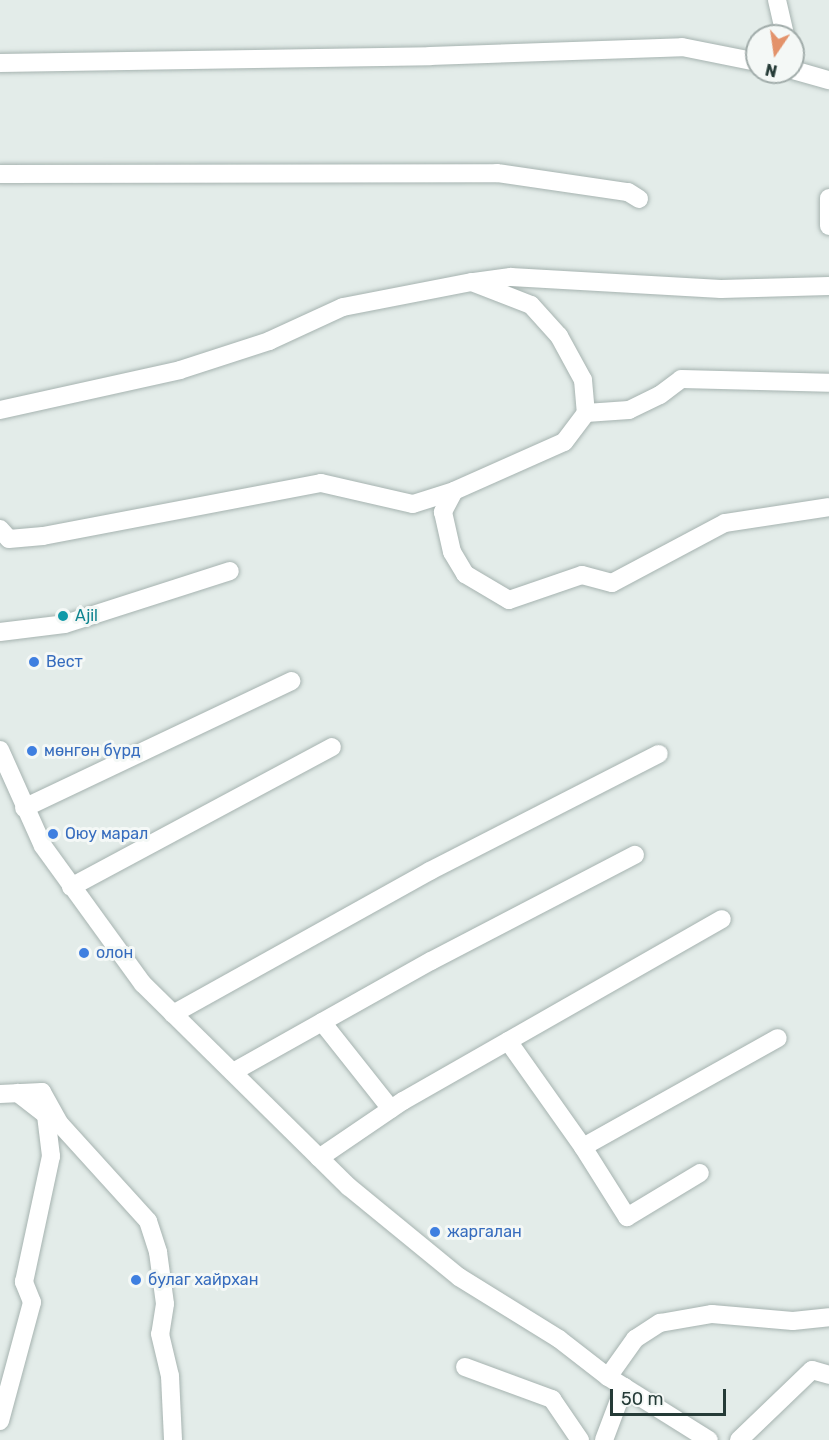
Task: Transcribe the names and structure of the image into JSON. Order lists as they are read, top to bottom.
{
  "places": [
    "Ajil",
    "Вест",
    "мөнгөн бүрд",
    "Оюу марал",
    "олон",
    "жаргалан",
    "булаг хайрхан"
  ],
  "scale_bar": "50 m",
  "north": "bottom"
}
